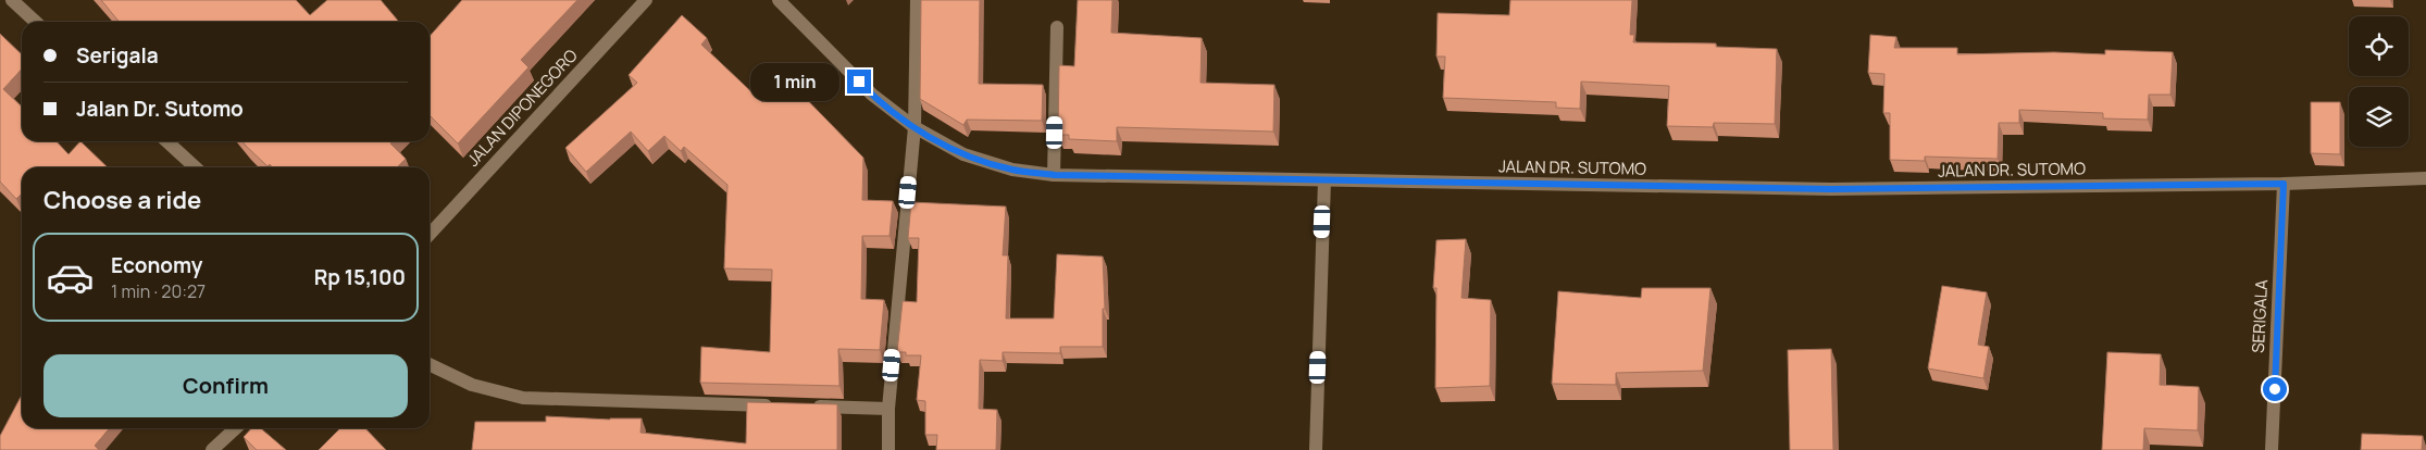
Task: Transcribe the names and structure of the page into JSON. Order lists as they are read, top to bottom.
{
  "streets": {
    "street": ["JALAN DIPONEGORO", "JALAN DR. SUTOMO", "SERIGALA"]
  },
  "crossings": [
    ["JALAN DR. SUTOMO", "SERIGALA"]
  ],
  "page": {
    "banner": ["Serigala", "Jalan Dr. Sutomo"],
    "bubble": "1 min",
    "heading": "Choose a ride",
    "list": [
      {
        "name": "Economy",
        "note": "1 min · 20:27",
        "value": "Rp 15,100"
      }
    ],
    "buttons": "Confirm"
  }
}
